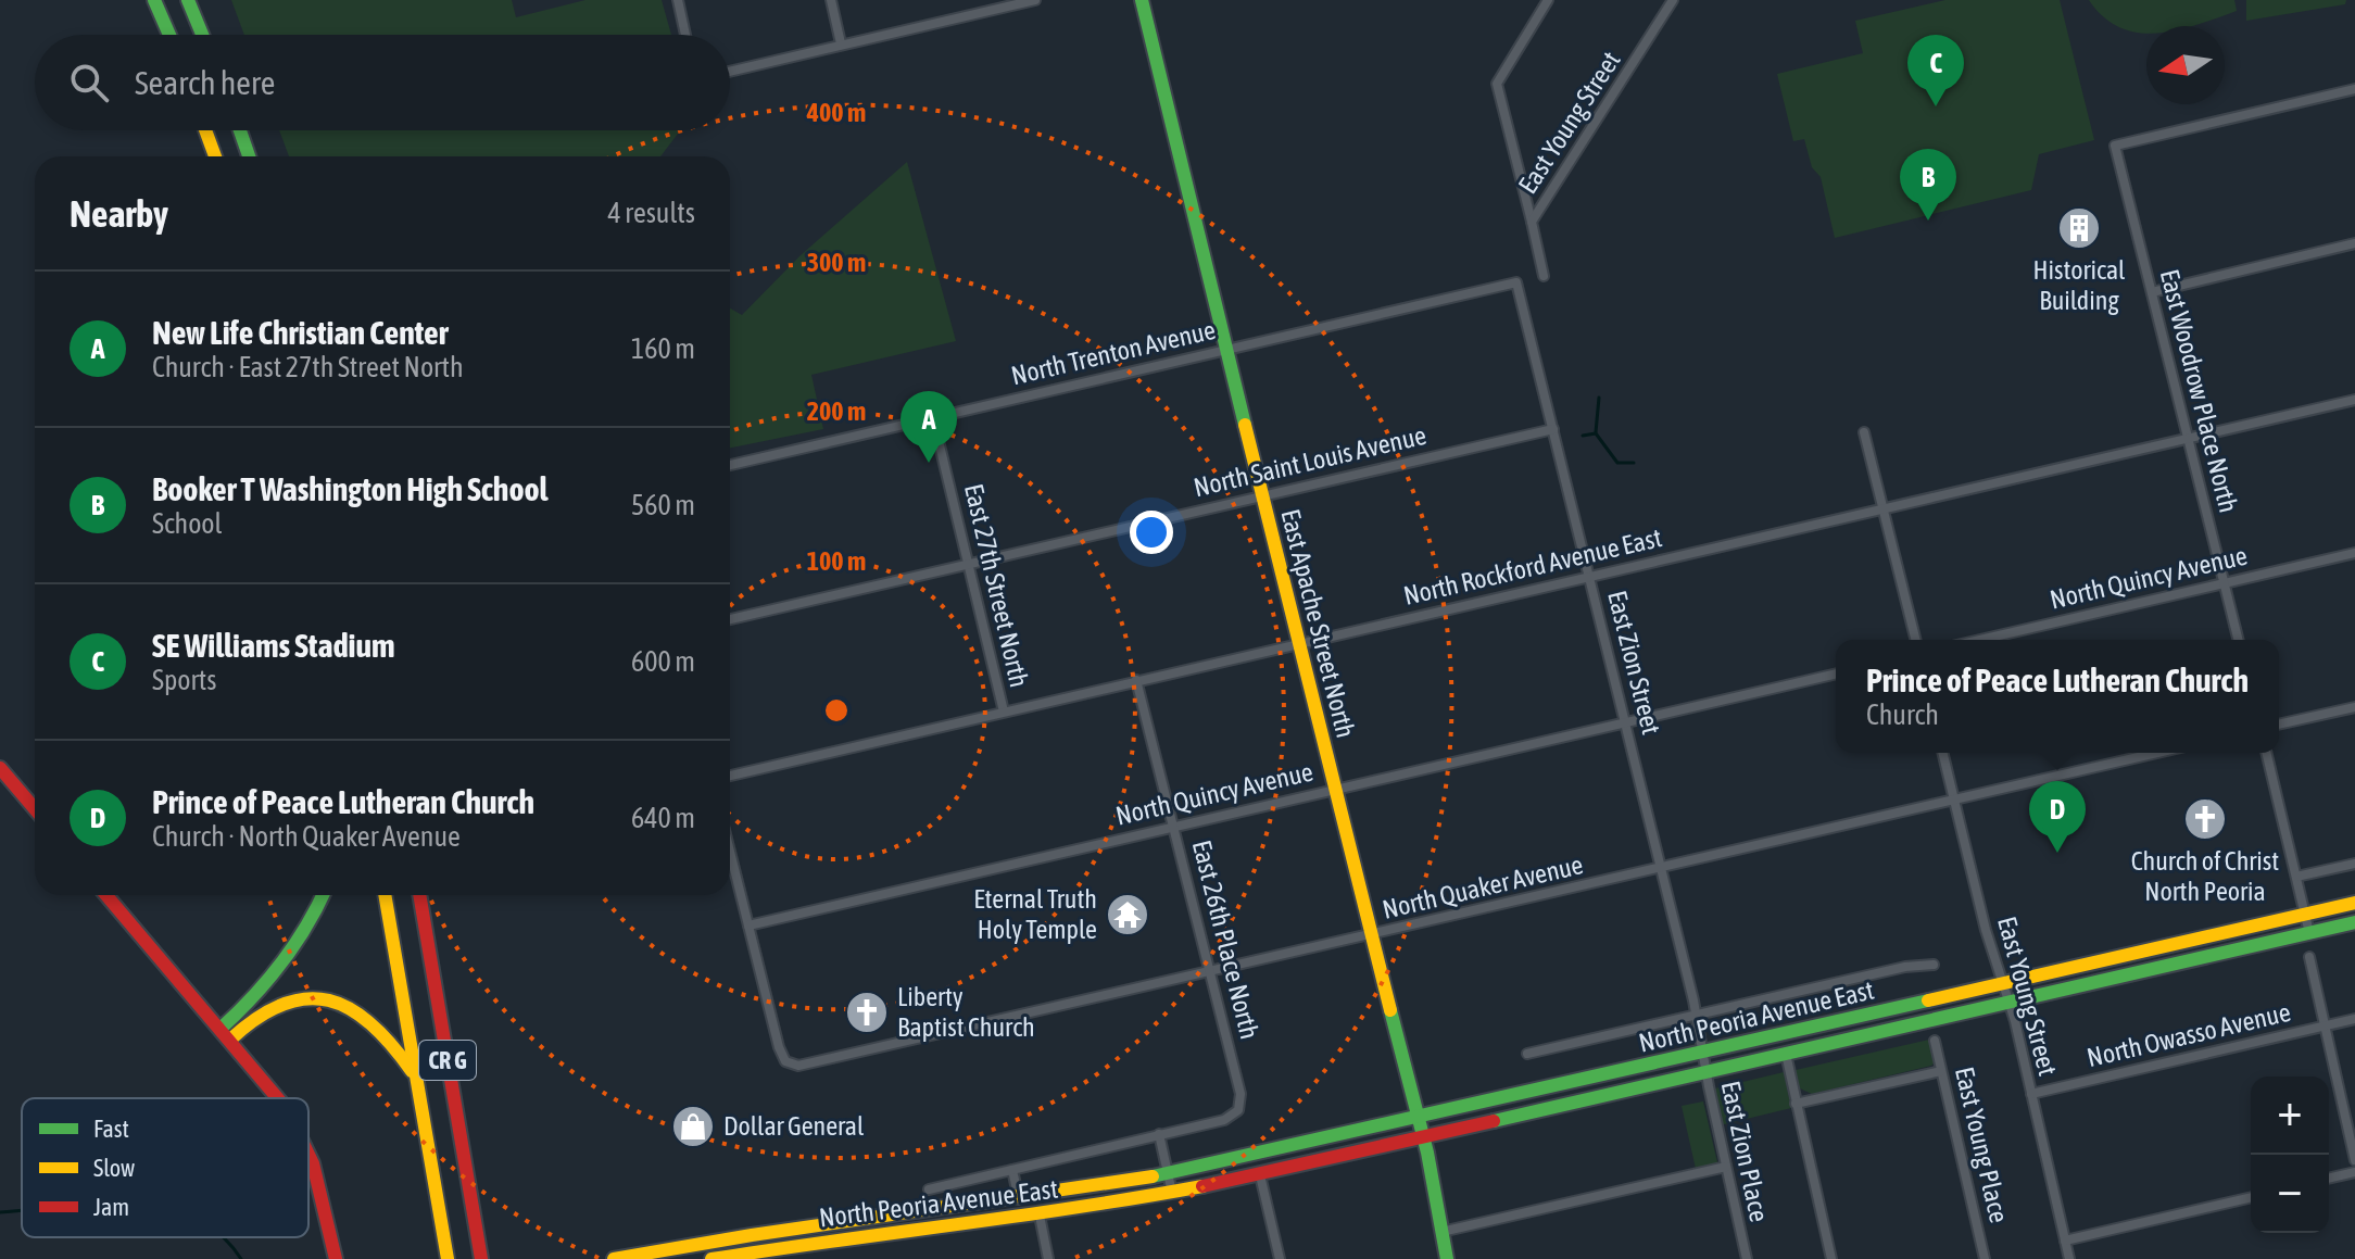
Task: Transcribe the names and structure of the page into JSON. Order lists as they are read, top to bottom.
{
  "streets": {
    "main road": ["East Apache Street North", "North Peoria Avenue East", "CR G"],
    "street": [
      "East Young Street",
      "North Trenton Avenue",
      "East Woodrow Place North",
      "North Saint Louis Avenue",
      "North Rockford Avenue East",
      "North Quincy Avenue",
      "East 27th Street North",
      "East Zion Street",
      "North Quaker Avenue",
      "East 26th Place North",
      "North Owasso Avenue",
      "East Young Place",
      "East Zion Place"
    ]
  },
  "crossings": [
    ["East Young Street", "North Quaker Avenue"],
    ["East Young Street", "North Peoria Avenue East"],
    ["East Young Street", "North Owasso Avenue"],
    ["North Trenton Avenue", "East 27th Street North"],
    ["North Trenton Avenue", "East Apache Street North"],
    ["North Trenton Avenue", "East Zion Street"],
    ["East Woodrow Place North", "North Rockford Avenue East"],
    ["East Woodrow Place North", "North Quincy Avenue"],
    ["North Saint Louis Avenue", "East 27th Street North"],
    ["North Saint Louis Avenue", "East Apache Street North"],
    ["North Saint Louis Avenue", "East Zion Street"],
    ["North Rockford Avenue East", "East 27th Street North"],
    ["North Rockford Avenue East", "East Apache Street North"],
    ["North Rockford Avenue East", "East Zion Street"],
    ["North Rockford Avenue East", "East 26th Place North"],
    ["North Quincy Avenue", "East Apache Street North"],
    ["North Quincy Avenue", "East Zion Street"],
    ["North Quincy Avenue", "North Quaker Avenue"],
    ["North Quincy Avenue", "East 26th Place North"],
    ["East Apache Street North", "North Quaker Avenue"],
    ["East Apache Street North", "North Peoria Avenue East"],
    ["East Zion Street", "North Quaker Avenue"],
    ["East Zion Street", "North Peoria Avenue East"],
    ["East Zion Street", "East Zion Place"],
    ["North Quaker Avenue", "East 26th Place North"],
    ["East 26th Place North", "North Peoria Avenue East"],
    ["North Peoria Avenue East", "East Zion Place"]
  ],
  "places": {
    "building": ["Historical Building"],
    "church": ["Church of Christ North Peoria", "Liberty Baptist Church"],
    "temple": ["Eternal Truth Holy Temple"],
    "shop": ["Dollar General"]
  },
  "legend": ["Fast", "Slow", "Jam"],
  "north": "left",
  "page": {
    "pins": [
      "C",
      "B",
      "A",
      "D"
    ],
    "search": "Search here",
    "heading": ["Nearby", "4 results"],
    "list": [
      {
        "mark": "A",
        "name": "New Life Christian Center",
        "note": "Church · East 27th Street North",
        "value": "160 m"
      },
      {
        "mark": "B",
        "name": "Booker T Washington High School",
        "note": "School",
        "value": "560 m"
      },
      {
        "mark": "C",
        "name": "SE Williams Stadium",
        "note": "Sports",
        "value": "600 m"
      },
      {
        "mark": "D",
        "name": "Prince of Peace Lutheran Church",
        "note": "Church · North Quaker Avenue",
        "value": "640 m"
      }
    ],
    "popup": ["Prince of Peace Lutheran Church", "Church"],
    "map_buttons": ["+", "−"]
  },
  "rings": [
    "400 m",
    "300 m",
    "200 m",
    "100 m"
  ]
}
